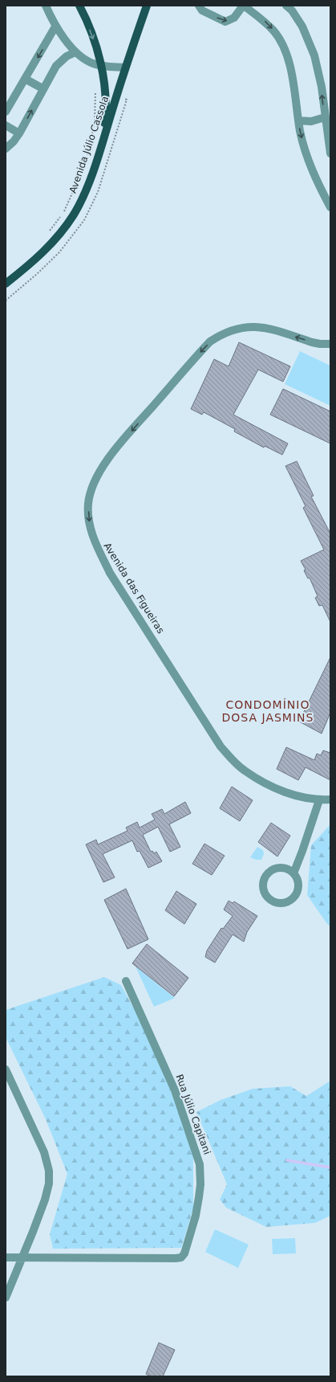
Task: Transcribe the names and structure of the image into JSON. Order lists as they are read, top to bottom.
{
  "streets": {
    "main road": ["Avenida Júlio Cassola"],
    "street": ["Avenida das Figueiras", "Rua Júlio Capitani"]
  },
  "districts": ["CONDOMÍNIO DOSA JASMINS"]
}
